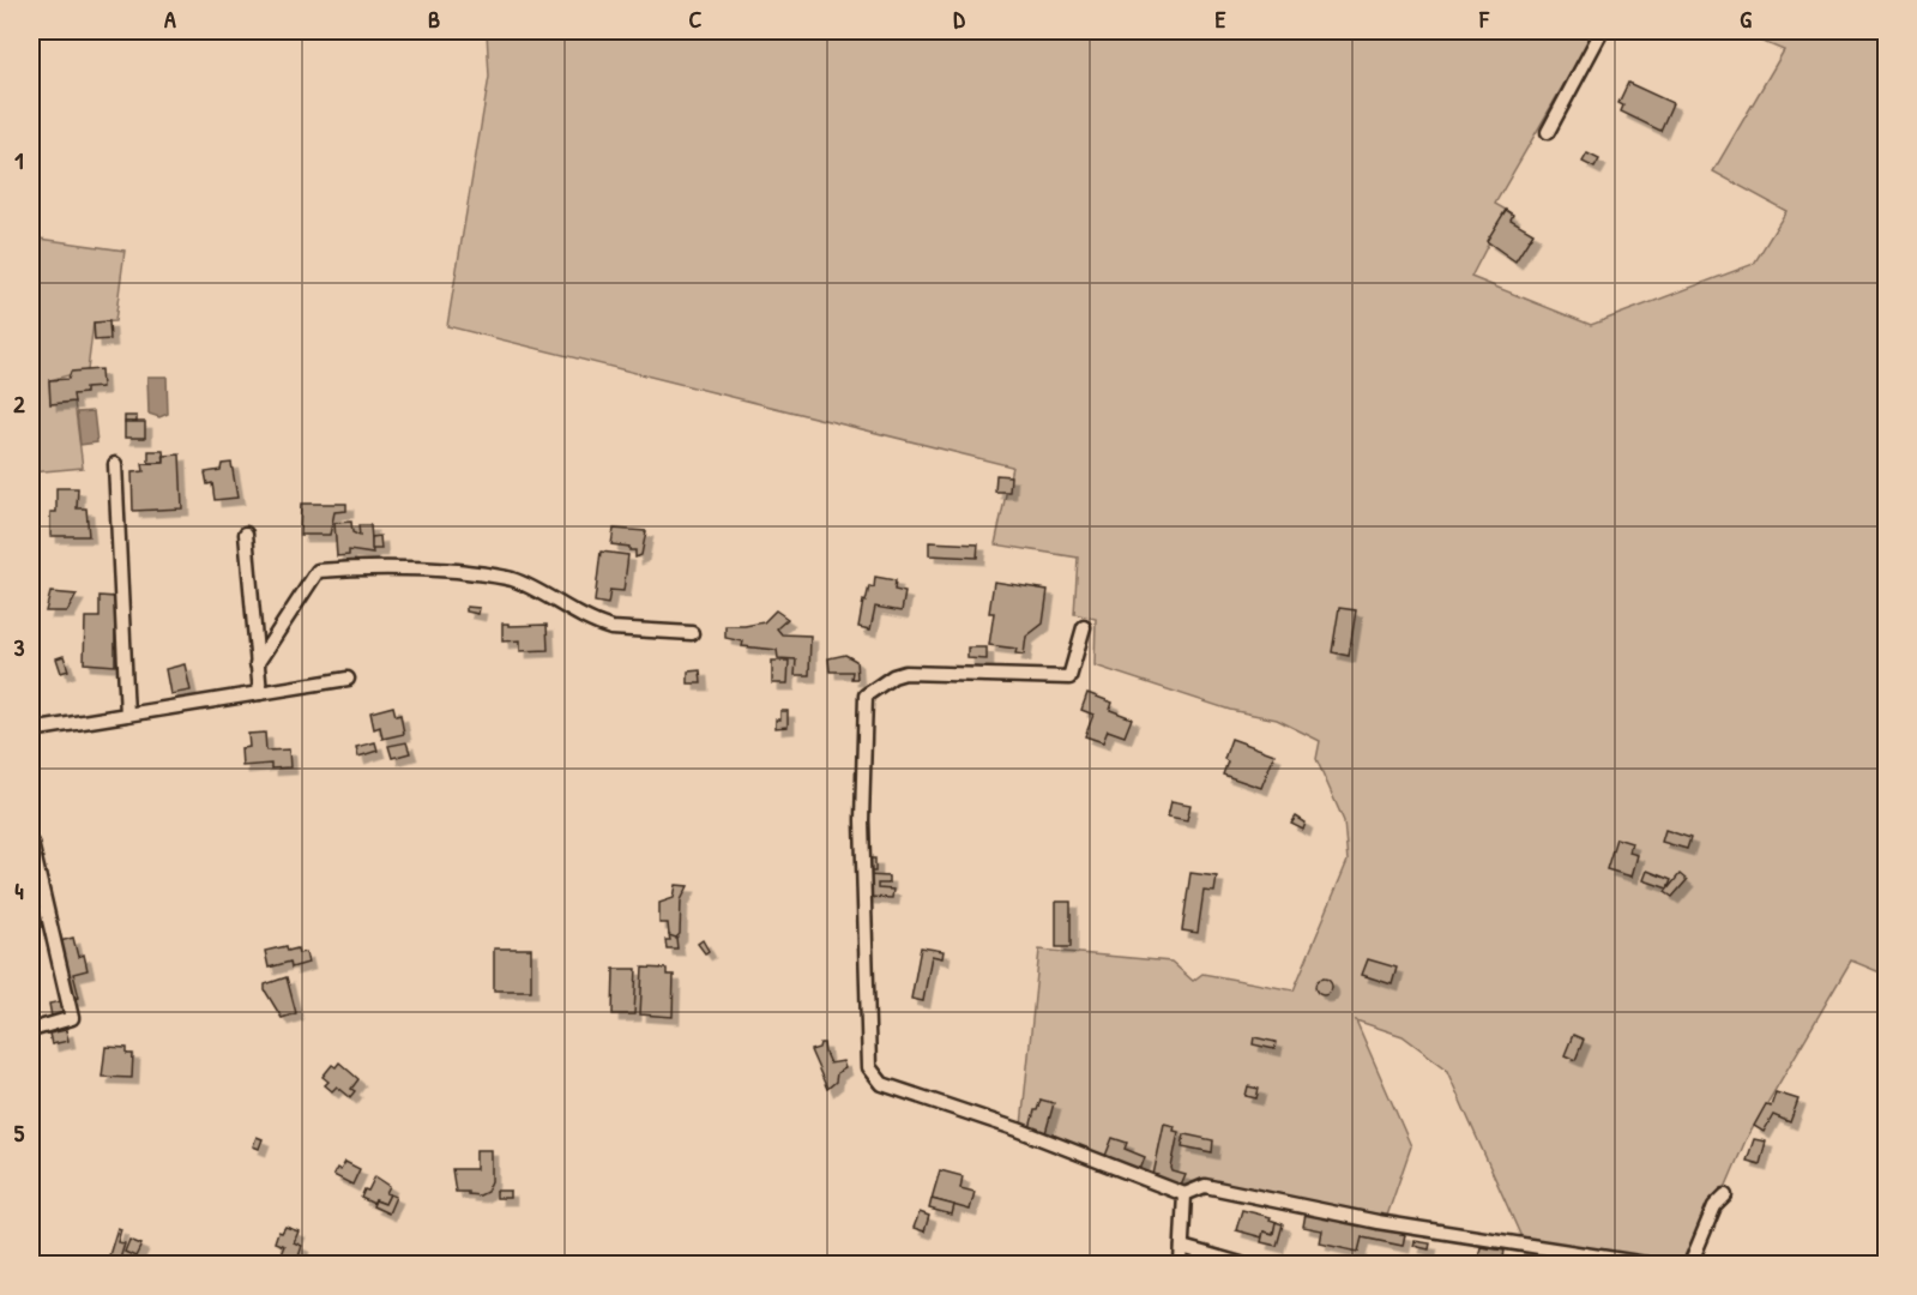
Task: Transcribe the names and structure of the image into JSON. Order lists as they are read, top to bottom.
{
  "grid": {
    "columns": [
      "A",
      "B",
      "C",
      "D",
      "E",
      "F",
      "G"
    ],
    "rows": [
      "1",
      "2",
      "3",
      "4",
      "5"
    ]
  }
}
